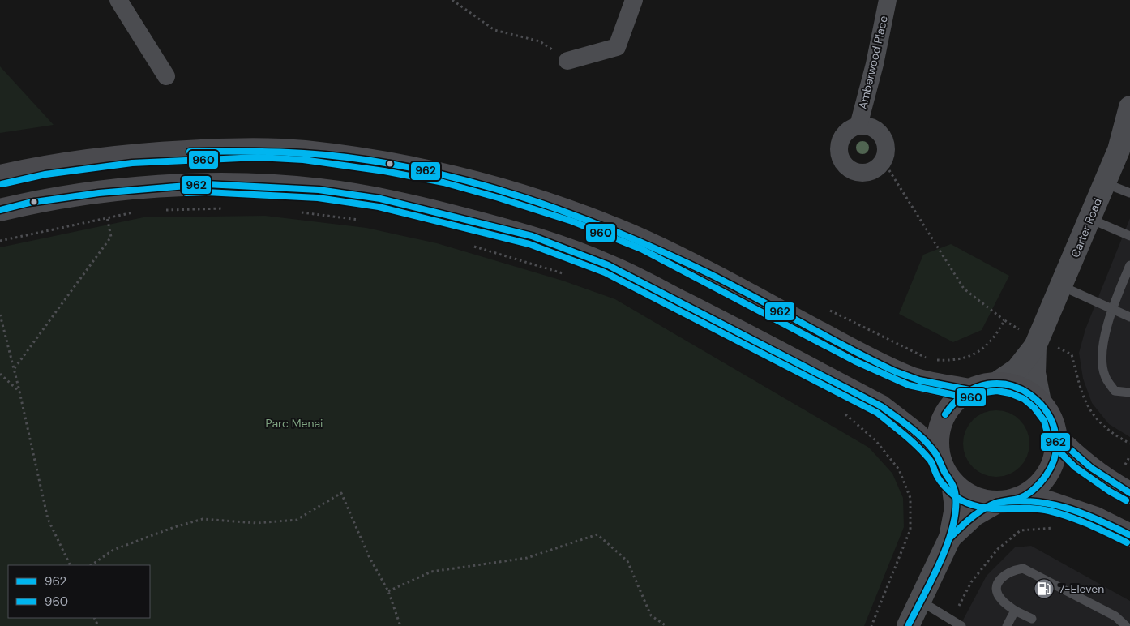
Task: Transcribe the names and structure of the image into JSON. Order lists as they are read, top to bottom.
{
  "streets": {
    "street": ["Amberwood Place", "Carter Road"]
  },
  "parks": ["Parc Menai"],
  "places": {
    "fuel station": ["7-Eleven"]
  },
  "lines": ["transit line 962", "transit line 960"],
  "legend": ["962", "960"]
}
